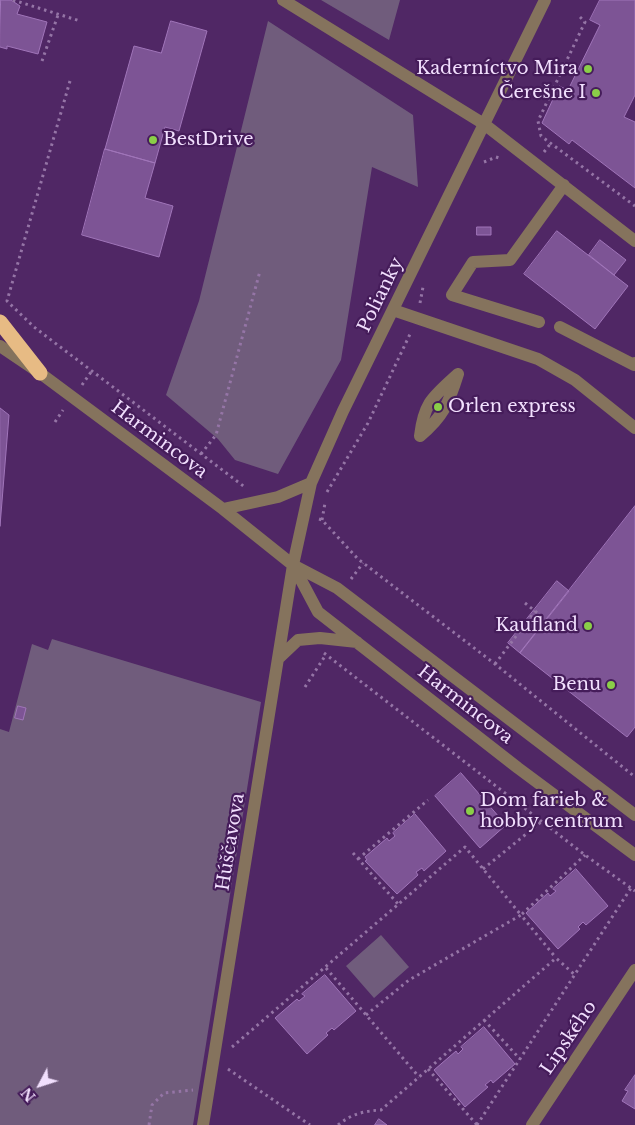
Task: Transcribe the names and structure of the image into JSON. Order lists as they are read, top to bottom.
{
  "streets": {
    "street": [
      "Polianky",
      "Harmincova",
      "Húščavova",
      "Lipského"
    ]
  },
  "crossings": [
    ["Polianky", "Harmincova"],
    ["Polianky", "Húščavova"],
    ["Harmincova", "Húščavova"]
  ],
  "places": [
    "Kaderníctvo Mira",
    "Čerešne I",
    "BestDrive",
    "Orlen express",
    "Kaufland",
    "Benu",
    "Dom farieb & hobby centrum"
  ],
  "north": "bottom left"
}
